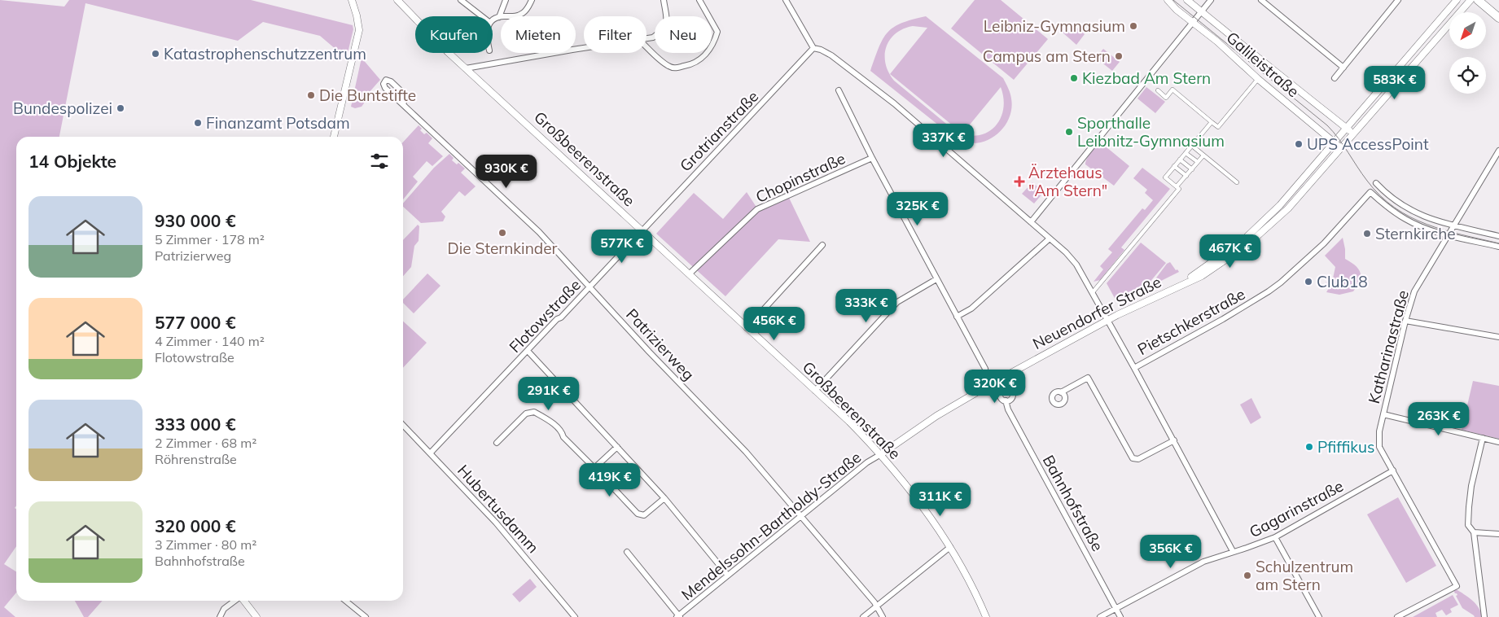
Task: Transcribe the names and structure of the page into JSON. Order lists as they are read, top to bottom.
{
  "streets": {
    "street": [
      "Galileistraße",
      "Grotrianstraße",
      "Großbeerenstraße",
      "Chopinstraße",
      "Neuendorfer Straße",
      "Flotowstraße",
      "Pietschkerstraße",
      "Patrizierweg",
      "Katharinastraße",
      "Bahnhofstraße",
      "Hubertusdamm",
      "Gagarinstraße",
      "Mendelssohn-Bartholdy-Straße"
    ]
  },
  "crossings": [
    ["Galileistraße", "Neuendorfer Straße"],
    ["Grotrianstraße", "Großbeerenstraße"],
    ["Grotrianstraße", "Flotowstraße"],
    ["Großbeerenstraße", "Chopinstraße"],
    ["Großbeerenstraße", "Neuendorfer Straße"],
    ["Großbeerenstraße", "Flotowstraße"],
    ["Großbeerenstraße", "Mendelssohn-Bartholdy-Straße"],
    ["Neuendorfer Straße", "Mendelssohn-Bartholdy-Straße"],
    ["Flotowstraße", "Patrizierweg"],
    ["Flotowstraße", "Hubertusdamm"],
    ["Pietschkerstraße", "Katharinastraße"],
    ["Patrizierweg", "Mendelssohn-Bartholdy-Straße"],
    ["Katharinastraße", "Gagarinstraße"],
    ["Bahnhofstraße", "Gagarinstraße"]
  ],
  "places": {
    "other": [
      "Leibniz-Gymnasium",
      "Katastrophenschutzzentrum",
      "Campus am Stern",
      "Kiezbad Am Stern",
      "Die Buntstifte",
      "Bundespolizei",
      "Finanzamt Potsdam",
      "Sporthalle Leibnitz-Gymnasium",
      "UPS AccessPoint",
      "Die Sternkinder",
      "Sternkirche",
      "Club18",
      "Pfiffikus",
      "Schulzentrum am Stern"
    ],
    "health": ["Ärztehaus \"Am Stern\""]
  },
  "north": "bottom left",
  "page": {
    "chip": [
      "Kaufen",
      "Mieten",
      "Filter",
      "Neu"
    ],
    "price": [
      "583K €",
      "337K €",
      "930K €",
      "325K €",
      "577K €",
      "467K €",
      "333K €",
      "456K €",
      "320K €",
      "291K €",
      "263K €",
      "419K €",
      "311K €",
      "356K €"
    ],
    "heading": "14 Objekte",
    "list": [
      {
        "name": "930 000 €",
        "note": "5 Zimmer · 178 m² · Patrizierweg"
      },
      {
        "name": "577 000 €",
        "note": "4 Zimmer · 140 m² · Flotowstraße"
      },
      {
        "name": "333 000 €",
        "note": "2 Zimmer · 68 m² · Röhrenstraße"
      },
      {
        "name": "320 000 €",
        "note": "3 Zimmer · 80 m² · Bahnhofstraße"
      }
    ]
  }
}
